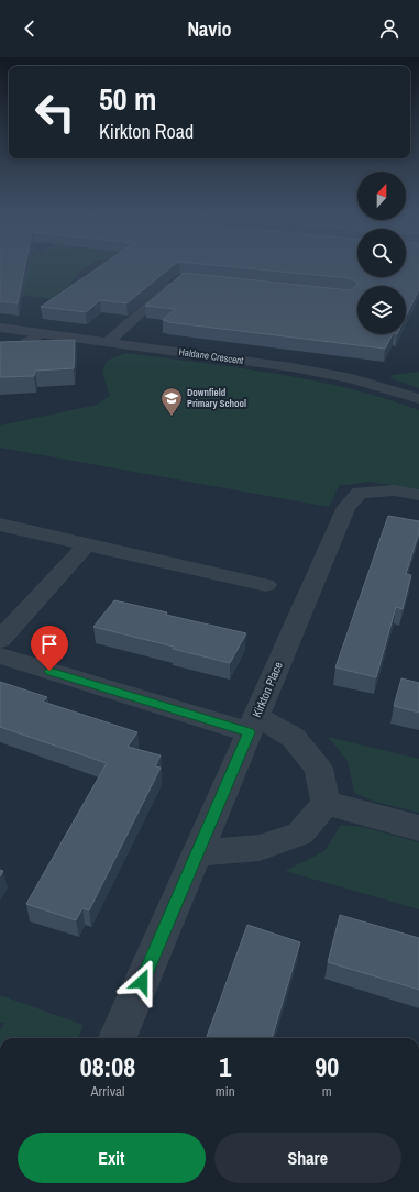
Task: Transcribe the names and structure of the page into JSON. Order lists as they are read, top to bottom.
{
  "streets": {
    "street": ["Haldane Crescent", "Kirkton Place"]
  },
  "places": {
    "school or university": ["Downfield Primary School"]
  },
  "north": "top",
  "page": {
    "header": "Navio",
    "turn": ["50 m", "Kirkton Road"],
    "eta": [
      "08:08",
      "Arrival",
      "1",
      "min",
      "90",
      "m"
    ],
    "buttons": ["Exit", "Share"]
  }
}
